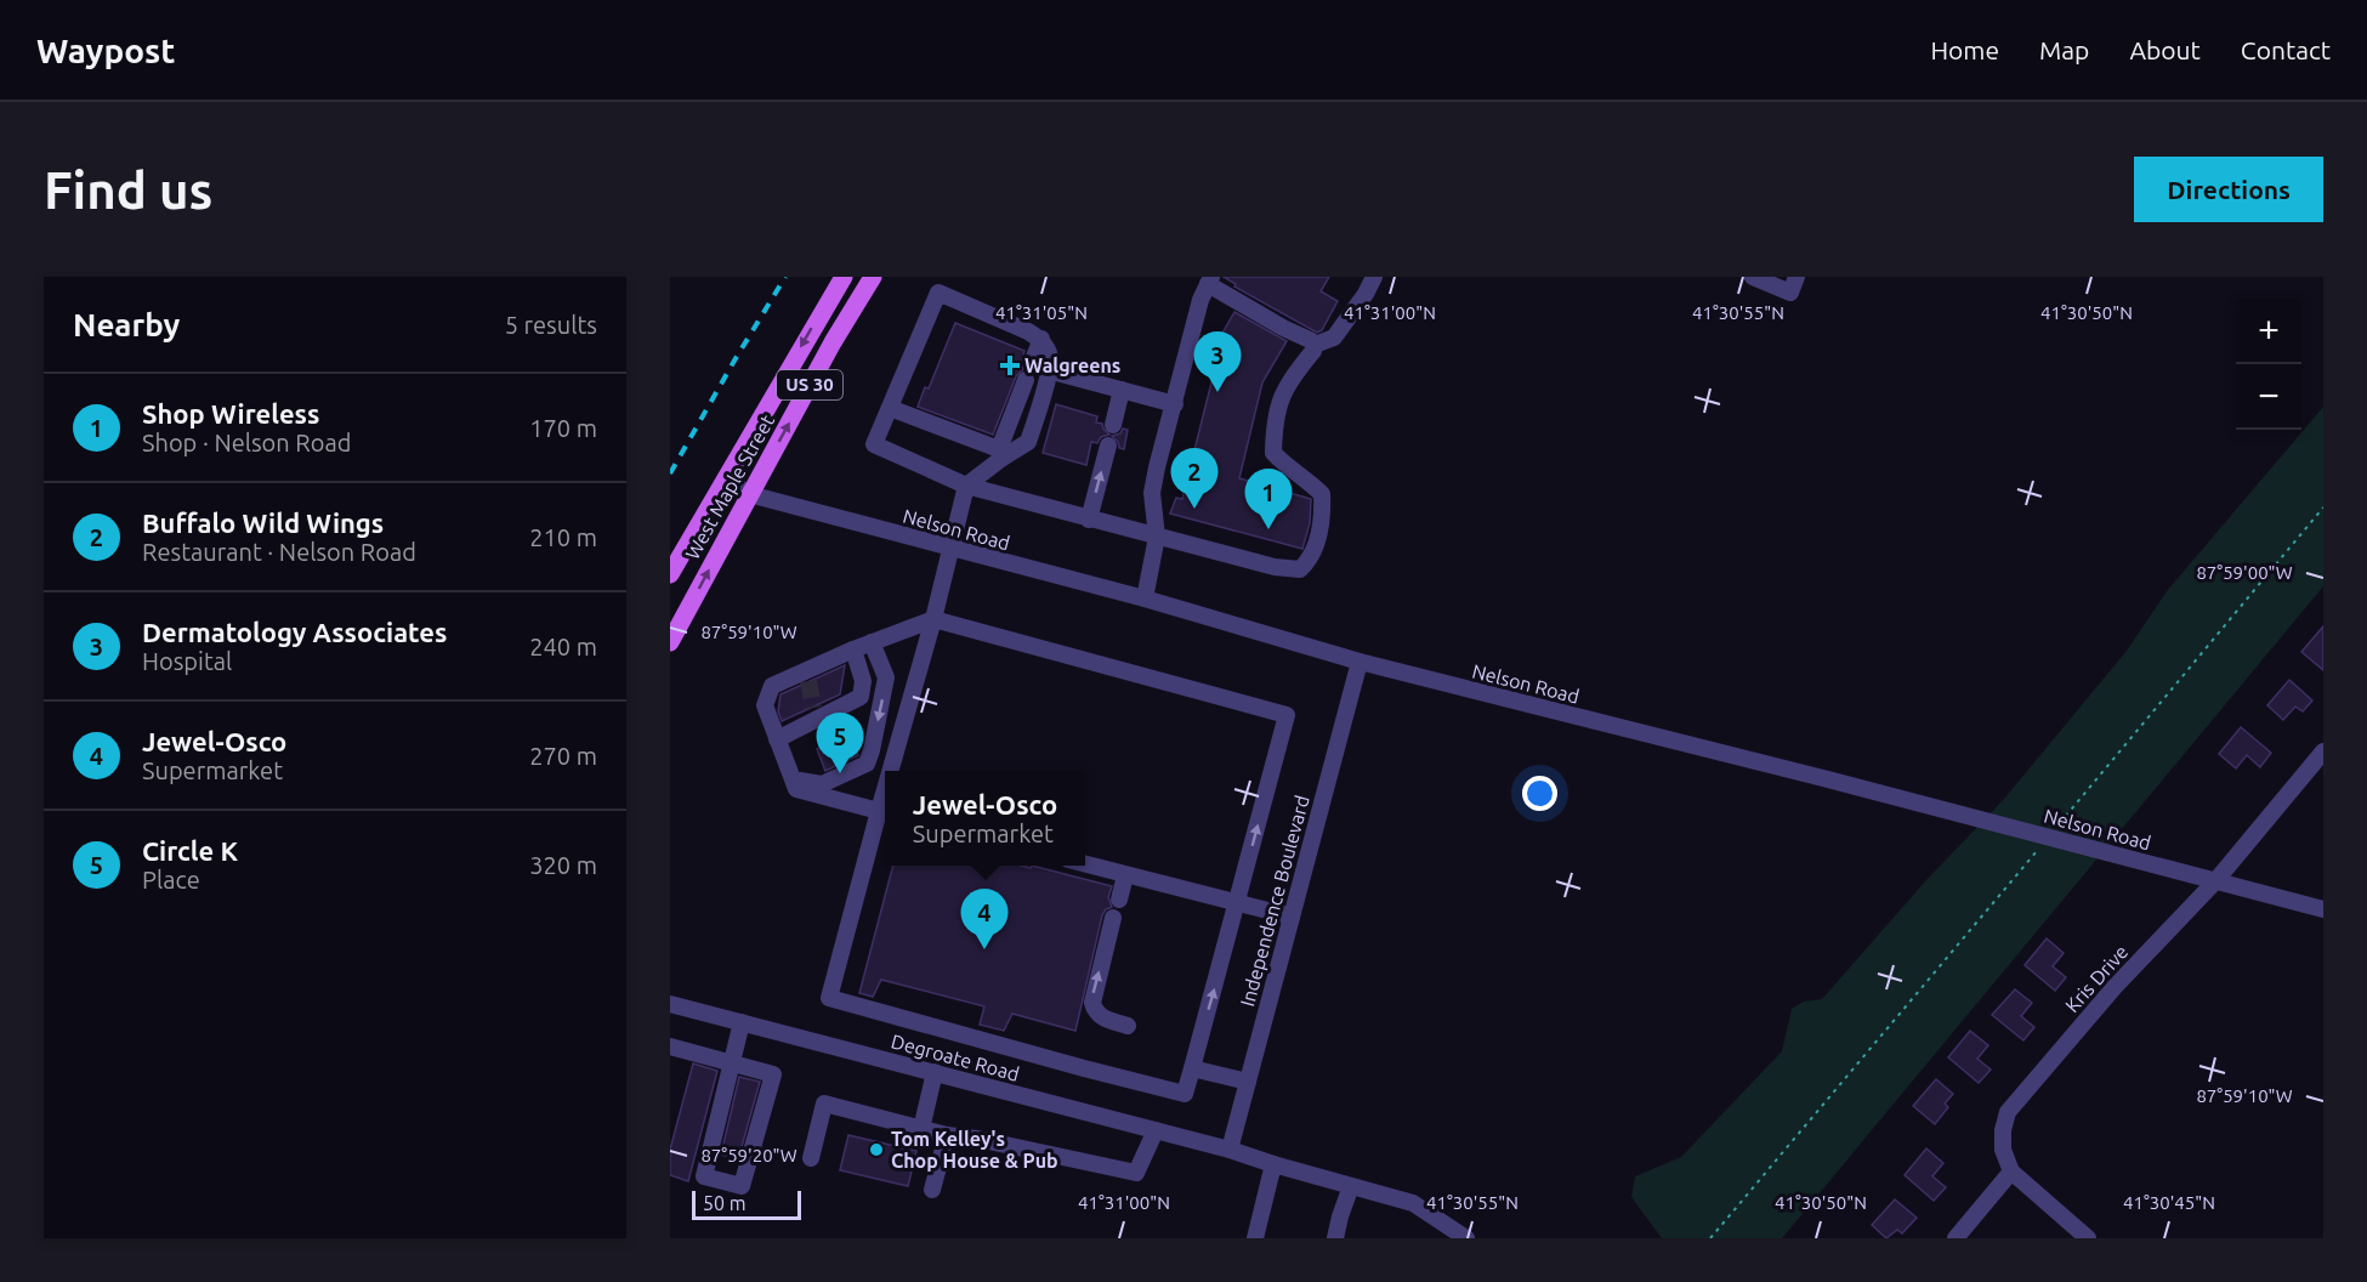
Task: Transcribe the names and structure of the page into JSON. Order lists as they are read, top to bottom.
{
  "streets": {
    "main road": ["US 30", "West Maple Street"],
    "street": [
      "Nelson Road",
      "Independence Boulevard",
      "Kris Drive",
      "Degroate Road"
    ]
  },
  "crossings": [
    ["West Maple Street", "Nelson Road"],
    ["Nelson Road", "Independence Boulevard"],
    ["Nelson Road", "Kris Drive"],
    ["Independence Boulevard", "Degroate Road"]
  ],
  "places": {
    "health": ["Walgreens"],
    "other": ["Tom Kelley's Chop House & Pub"]
  },
  "scale_bar": "50 m",
  "page": {
    "header": "Waypost",
    "nav": [
      "Home",
      "Map",
      "About",
      "Contact"
    ],
    "buttons": "Directions",
    "title": "Find us",
    "heading": ["Nearby", "5 results"],
    "map_buttons": ["+", "−"],
    "pins": [
      "3",
      "2",
      "1",
      "5",
      "4"
    ],
    "list": [
      {
        "mark": "1",
        "name": "Shop Wireless",
        "note": "Shop · Nelson Road",
        "value": "170 m"
      },
      {
        "mark": "2",
        "name": "Buffalo Wild Wings",
        "note": "Restaurant · Nelson Road",
        "value": "210 m"
      },
      {
        "mark": "3",
        "name": "Dermatology Associates",
        "note": "Hospital",
        "value": "240 m"
      },
      {
        "mark": "4",
        "name": "Jewel-Osco",
        "note": "Supermarket",
        "value": "270 m"
      },
      {
        "mark": "5",
        "name": "Circle K",
        "note": "Place",
        "value": "320 m"
      }
    ],
    "popup": ["Jewel-Osco", "Supermarket"],
    "scale": "50 m"
  },
  "coordinates": [
    "41°31'05\"N",
    "41°31'00\"N",
    "41°30'55\"N",
    "41°30'50\"N",
    "87°59'00\"W",
    "87°59'10\"W",
    "87°59'20\"W",
    "41°30'45\"N"
  ]
}
